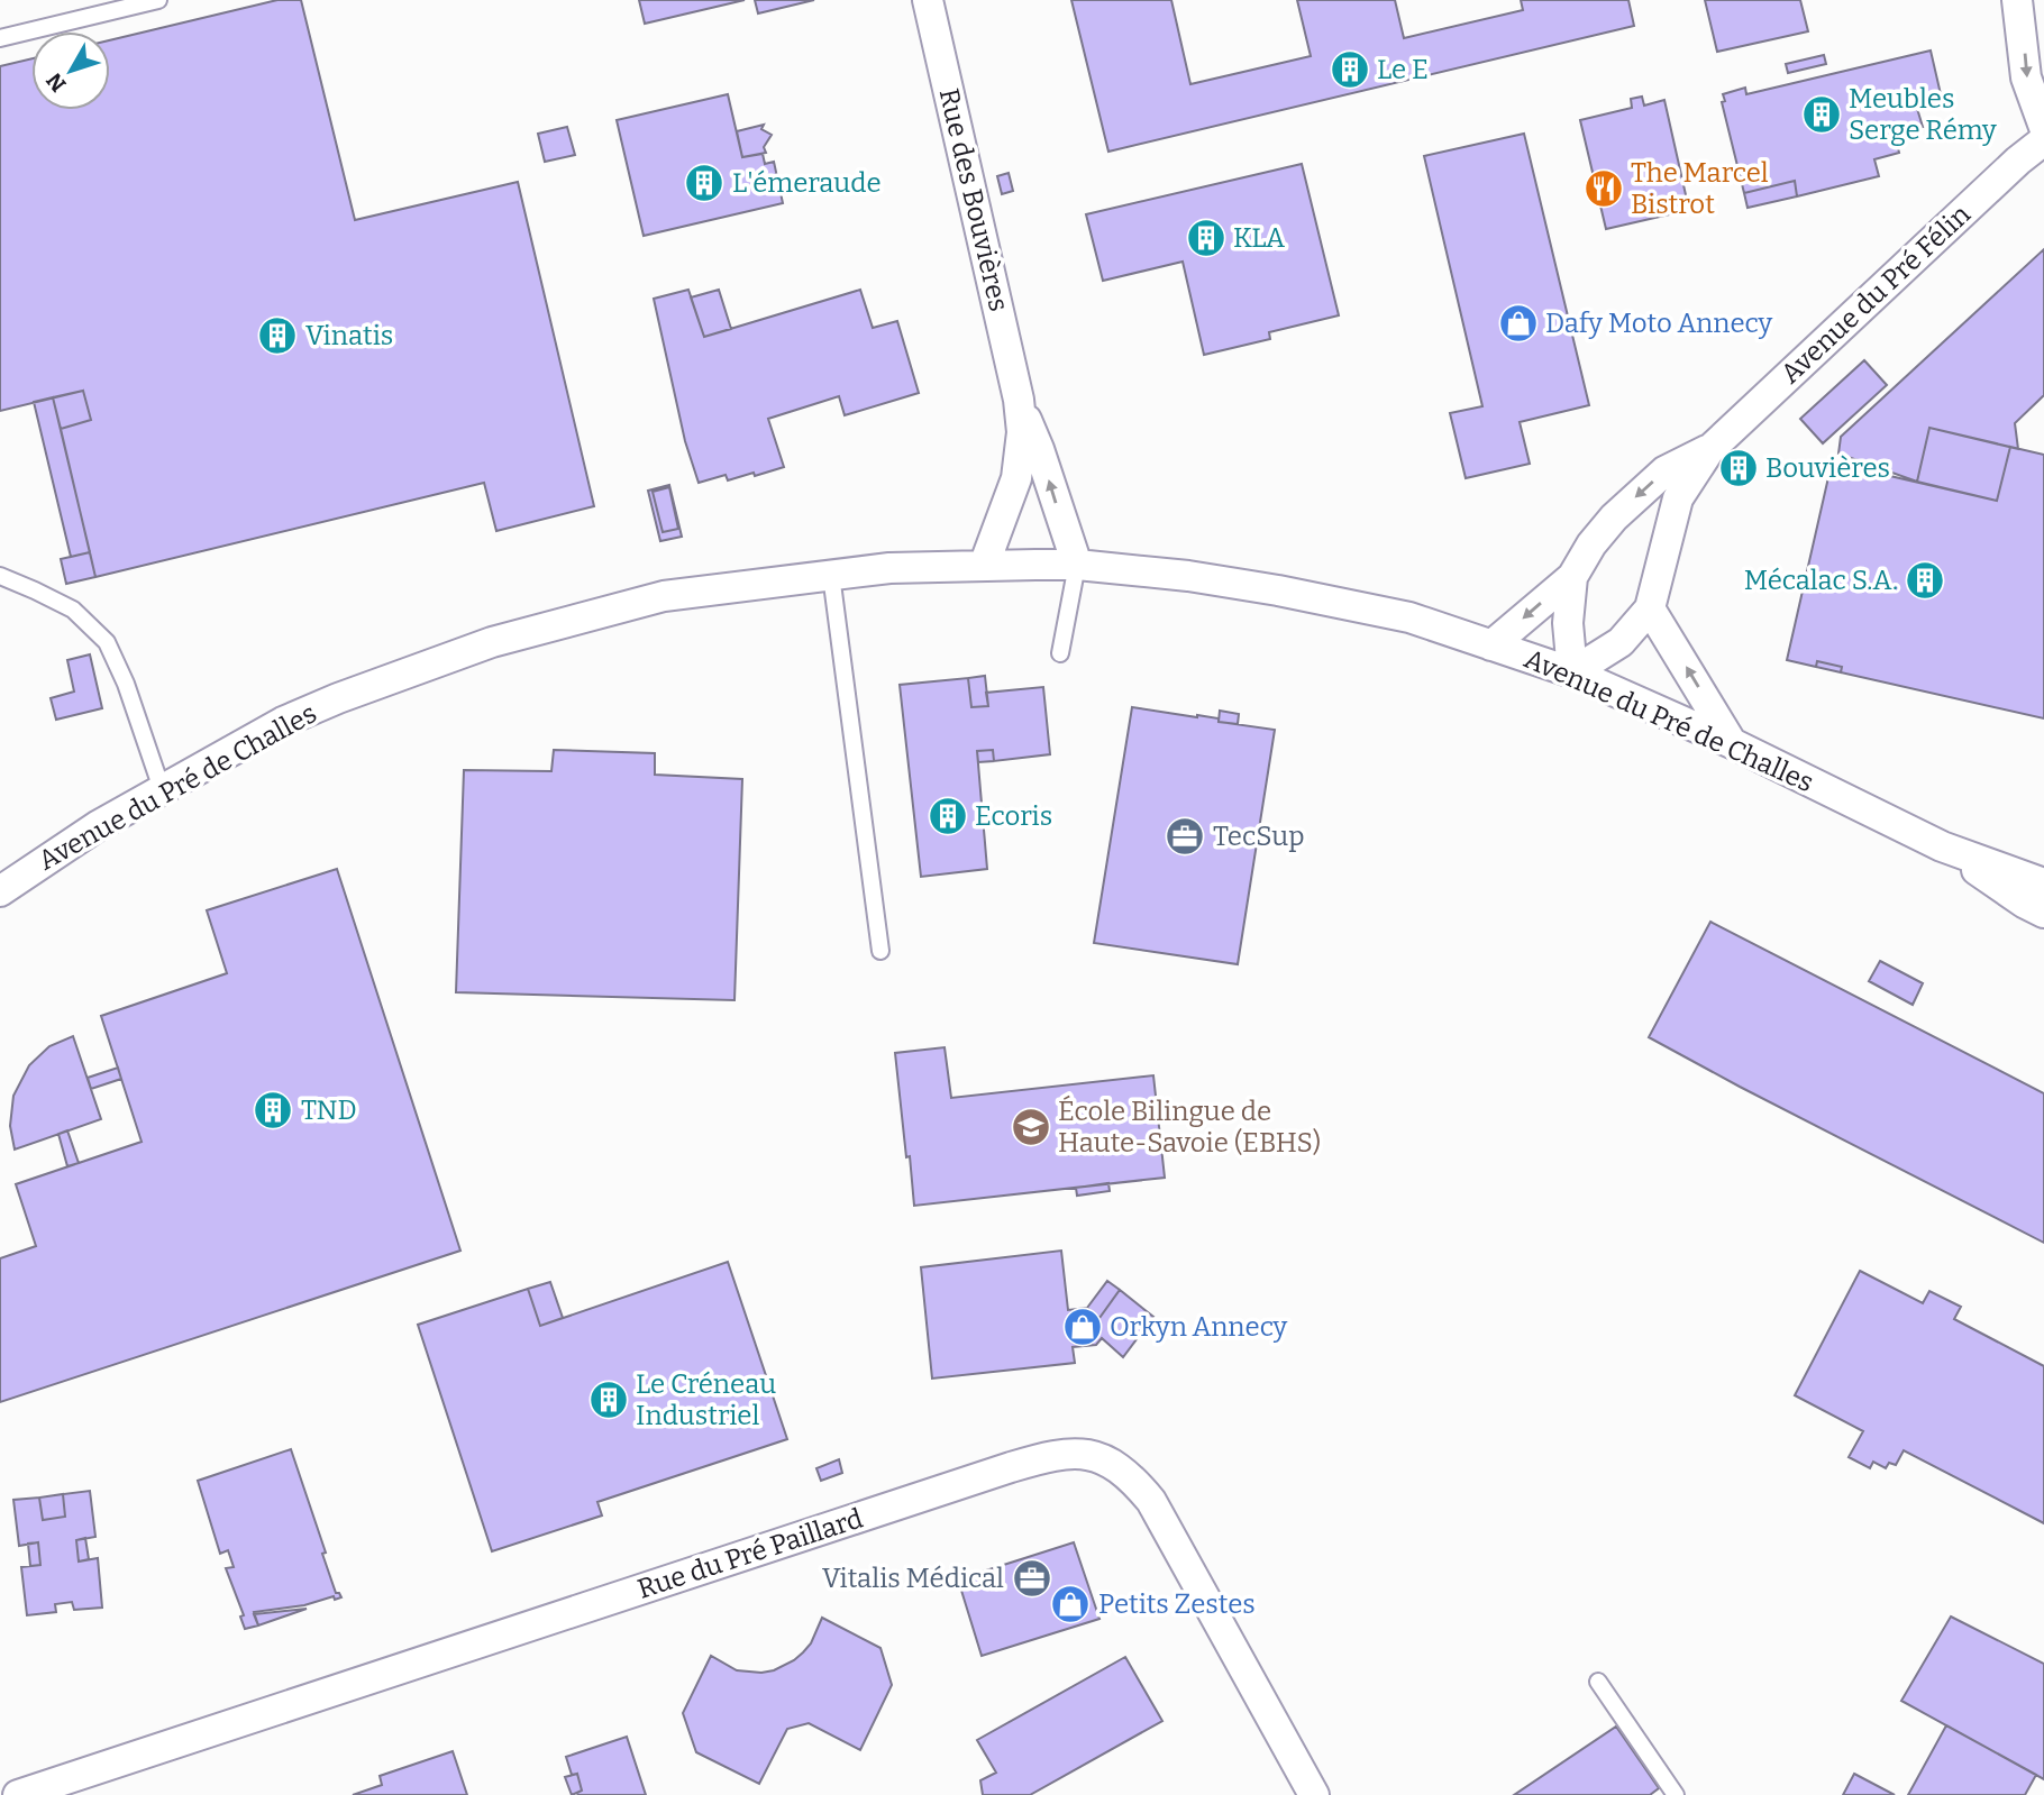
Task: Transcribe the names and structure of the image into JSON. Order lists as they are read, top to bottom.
{
  "streets": {
    "street": [
      "Rue des Bouvières",
      "Avenue du Pré Félin",
      "Avenue du Pré de Challes",
      "Rue du Pré Paillard"
    ]
  },
  "crossings": [
    ["Rue des Bouvières", "Avenue du Pré de Challes"],
    ["Avenue du Pré Félin", "Avenue du Pré de Challes"]
  ],
  "places": {
    "building": [
      "Le E",
      "Meubles Serge Rémy",
      "L'émeraude",
      "KLA",
      "Vinatis",
      "Bouvières",
      "Mécalac S.A.",
      "Ecoris",
      "TND",
      "Le Créneau Industriel"
    ],
    "restaurant": ["The Marcel Bistrot"],
    "shop": ["Dafy Moto Annecy", "Orkyn Annecy", "Petits Zestes"],
    "office": ["TecSup", "Vitalis Médical"],
    "school or university": ["École Bilingue de Haute-Savoie (EBHS)"]
  },
  "north": "bottom left"
}
